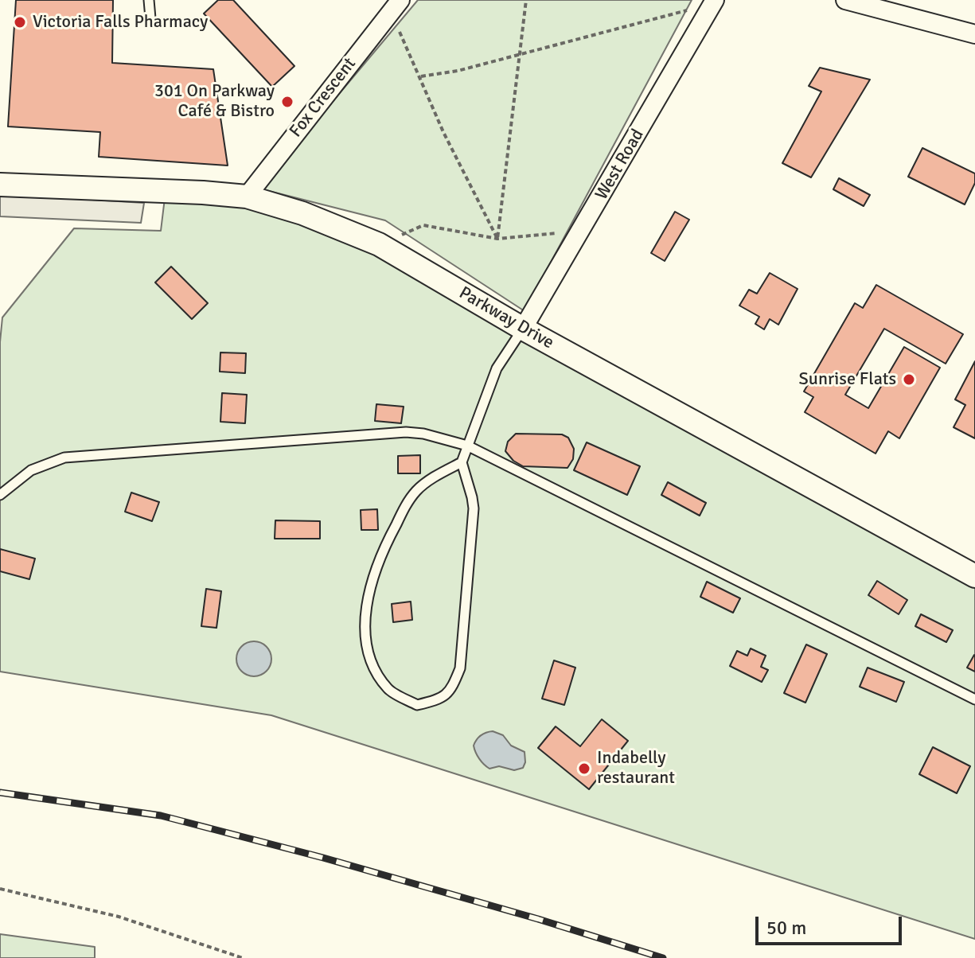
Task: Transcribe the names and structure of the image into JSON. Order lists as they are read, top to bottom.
{
  "streets": {
    "street": ["Fox Crescent", "West Road", "Parkway Drive"]
  },
  "crossings": [
    ["Fox Crescent", "Parkway Drive"],
    ["West Road", "Parkway Drive"]
  ],
  "places": [
    "Victoria Falls Pharmacy",
    "301 On Parkway Café & Bistro",
    "Sunrise Flats",
    "Indabelly restaurant"
  ],
  "scale_bar": "50 m"
}
